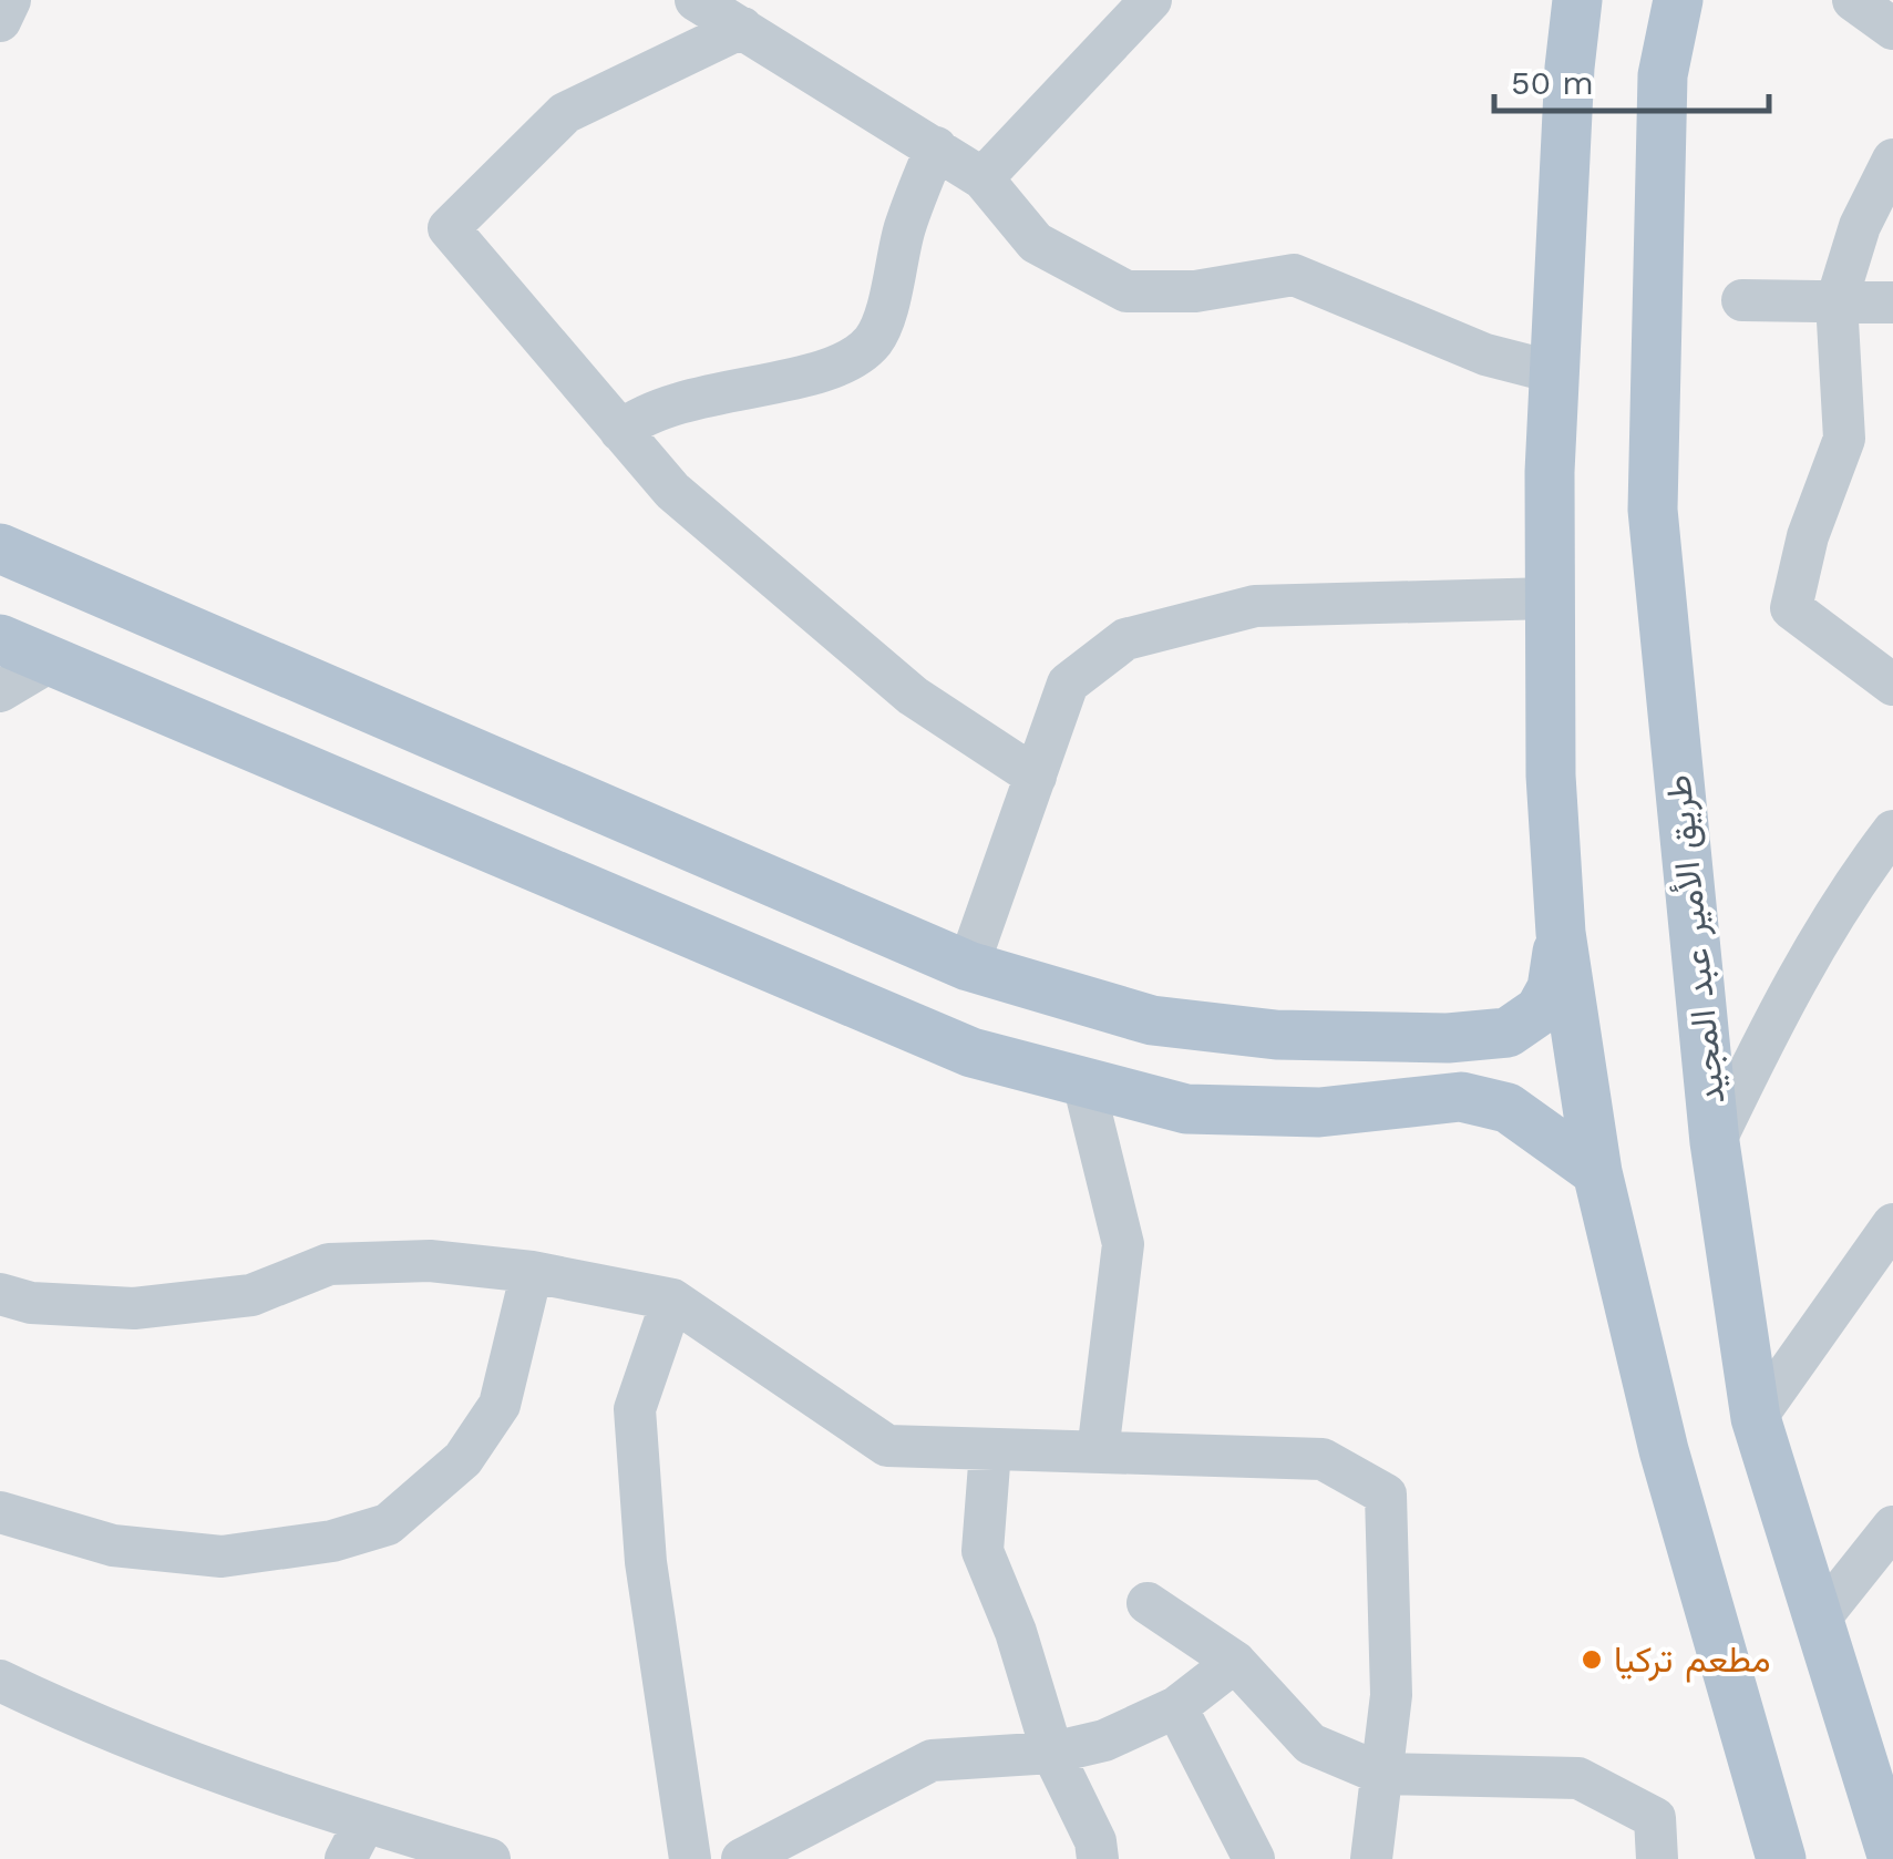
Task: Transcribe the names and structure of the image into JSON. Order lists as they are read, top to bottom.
{
  "streets": {
    "main road": ["طريق الأمير عبد المجيد"]
  },
  "places": ["مطعم تركيا"],
  "scale_bar": "50 m"
}
